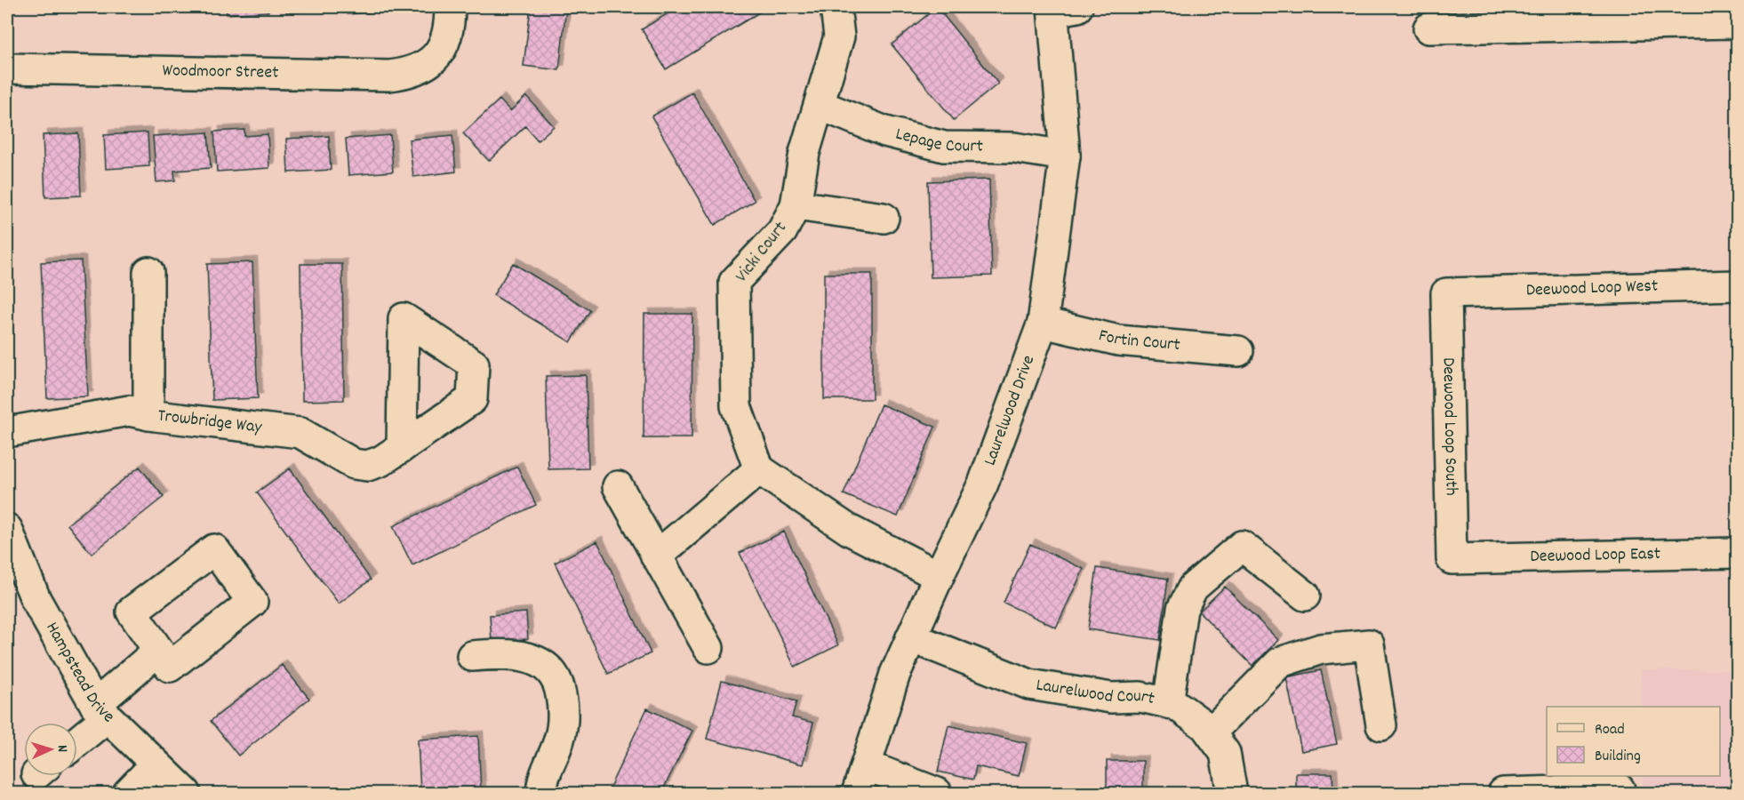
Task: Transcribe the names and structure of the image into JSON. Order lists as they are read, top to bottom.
{
  "streets": {
    "street": [
      "Woodmoor Street",
      "Lepage Court",
      "Vicki Court",
      "Deewood Loop West",
      "Fortin Court",
      "Laurelwood Drive",
      "Trowbridge Way",
      "Deewood Loop South",
      "Deewood Loop East",
      "Hampstead Drive",
      "Laurelwood Court"
    ]
  },
  "crossings": [
    ["Lepage Court", "Vicki Court"],
    ["Lepage Court", "Laurelwood Drive"],
    ["Deewood Loop West", "Deewood Loop South"],
    ["Fortin Court", "Laurelwood Drive"],
    ["Laurelwood Drive", "Laurelwood Court"],
    ["Deewood Loop South", "Deewood Loop East"]
  ],
  "legend": ["Road", "Building"],
  "north": "right"
}
